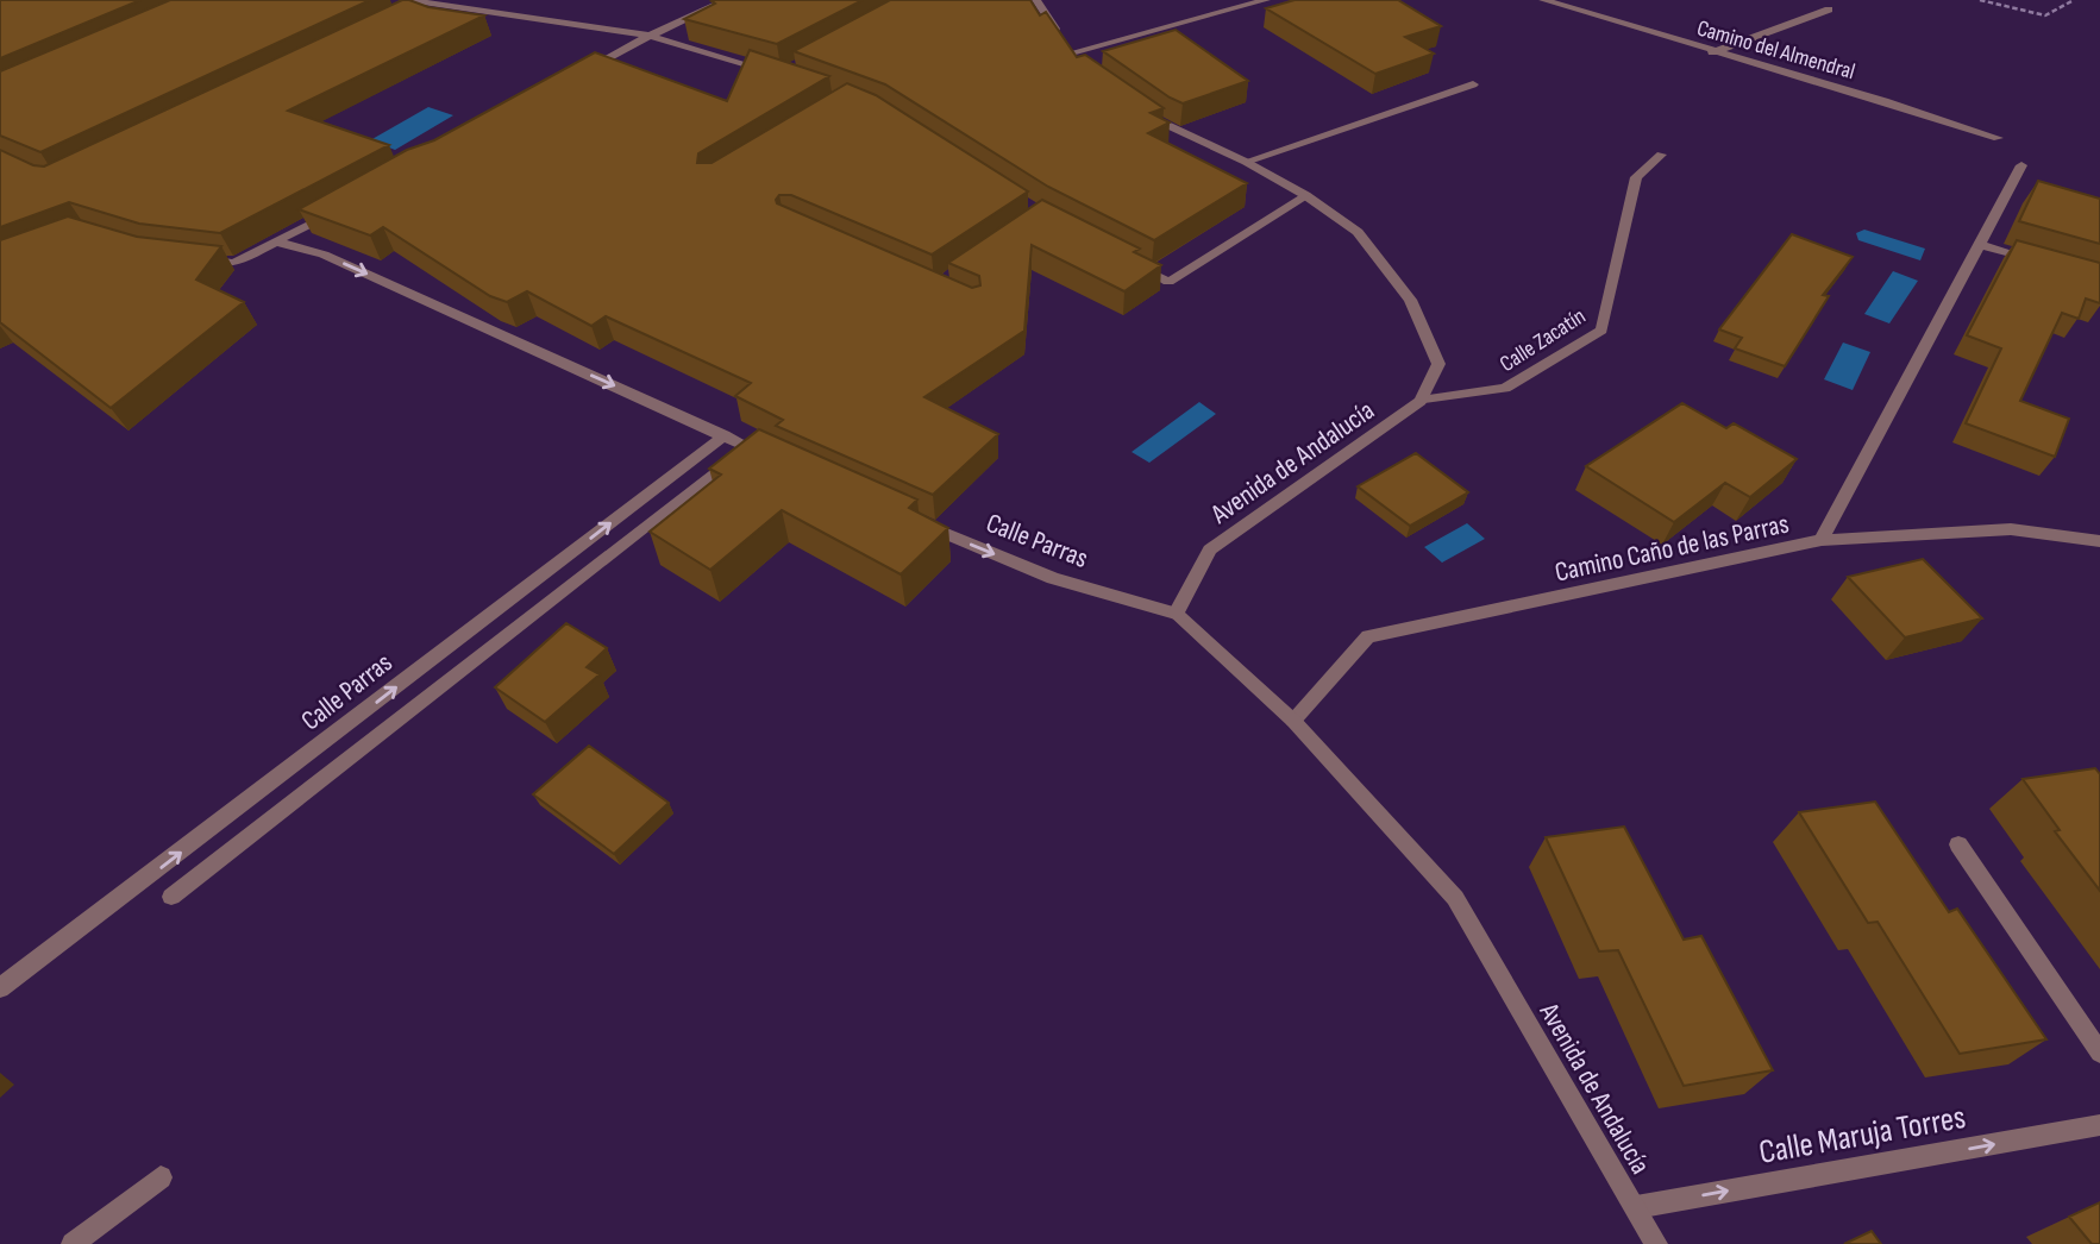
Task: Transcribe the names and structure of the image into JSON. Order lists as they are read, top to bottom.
{
  "streets": {
    "street": [
      "Camino del Almendral",
      "Calle Zacatín",
      "Avenida de Andalucía",
      "Calle Parras",
      "Camino Caño de las Parras",
      "Calle Maruja Torres"
    ]
  },
  "crossings": [
    ["Calle Zacatín", "Avenida de Andalucía"],
    ["Avenida de Andalucía", "Calle Parras"],
    ["Avenida de Andalucía", "Camino Caño de las Parras"],
    ["Avenida de Andalucía", "Calle Maruja Torres"]
  ],
  "one_way": ["Calle Maruja Torres"]
}
